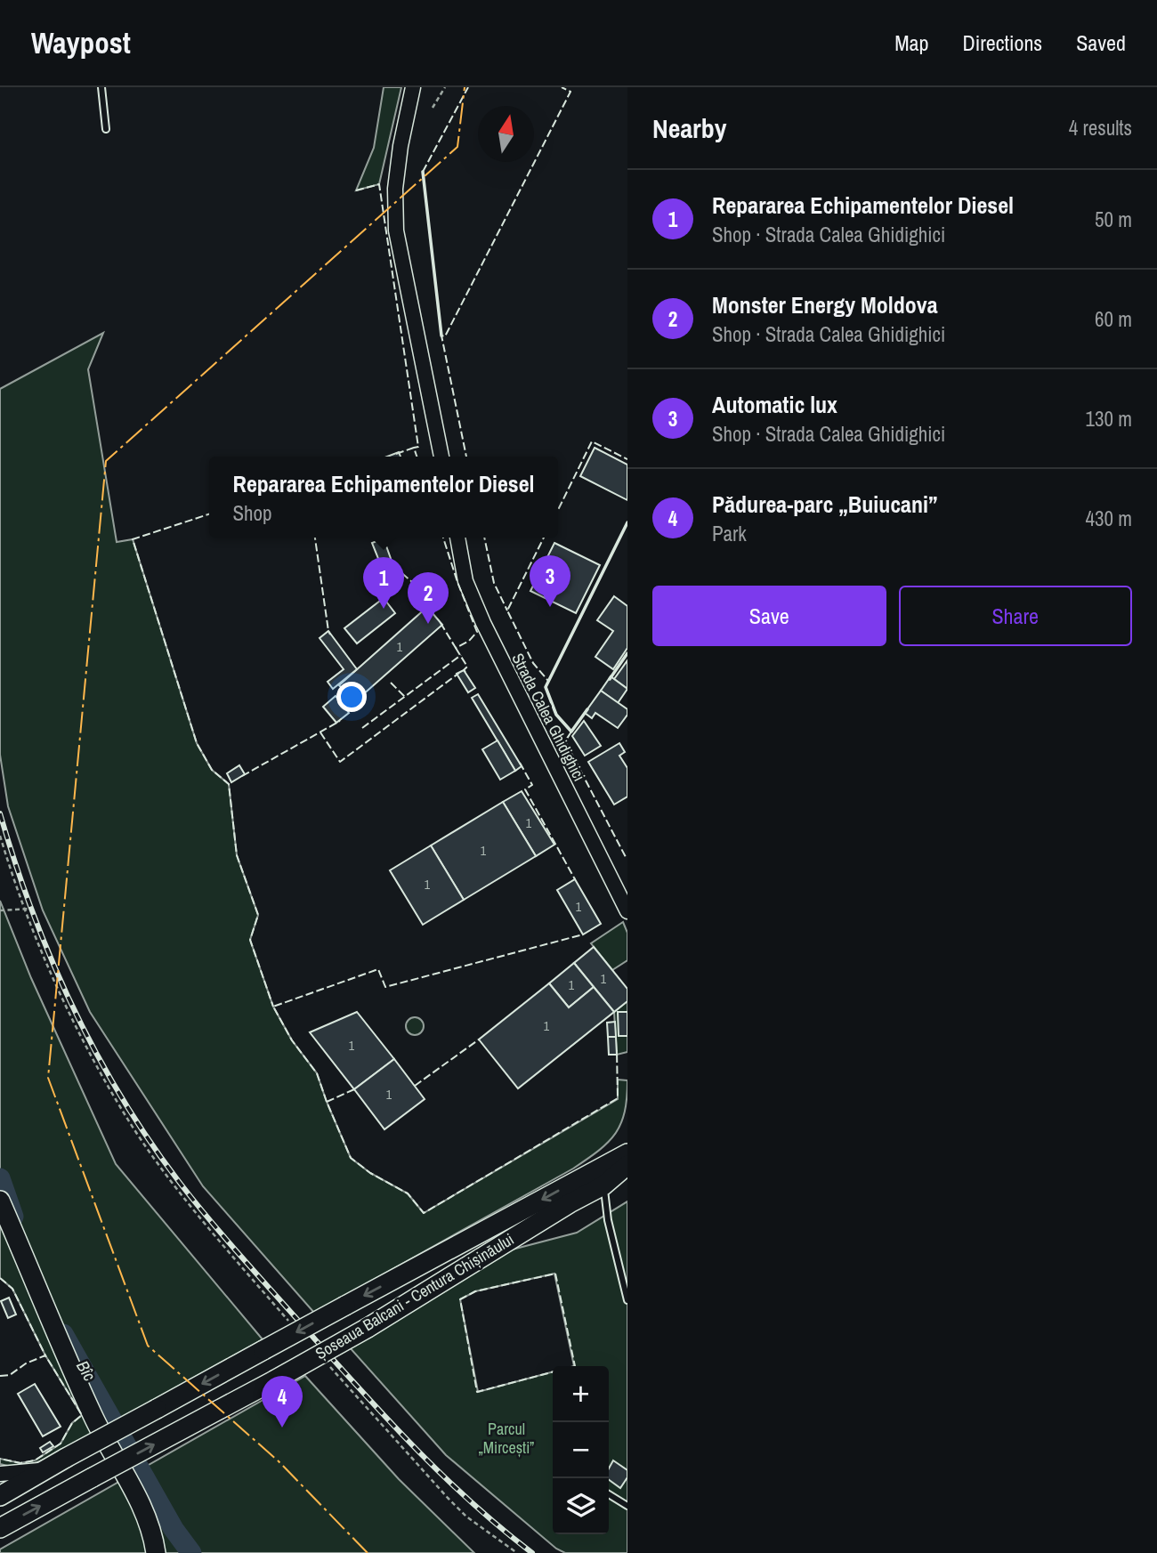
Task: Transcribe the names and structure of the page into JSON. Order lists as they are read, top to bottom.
{
  "streets": {
    "highway": ["Șoseaua Balcani - Centura Chișinăului"],
    "street": ["Strada Calea Ghidighici"]
  },
  "water": ["Bîc"],
  "parks": ["Parcul „Mircești”"],
  "house_numbers": [
    "1",
    "1",
    "1",
    "1",
    "1",
    "1",
    "1",
    "1",
    "1",
    "1"
  ],
  "north": "top",
  "page": {
    "header": "Waypost",
    "nav": ["Map", "Directions", "Saved"],
    "heading": ["Nearby", "4 results"],
    "list": [
      {
        "mark": "1",
        "name": "Repararea Echipamentelor Diesel",
        "note": "Shop · Strada Calea Ghidighici",
        "value": "50 m"
      },
      {
        "mark": "2",
        "name": "Monster Energy Moldova",
        "note": "Shop · Strada Calea Ghidighici",
        "value": "60 m"
      },
      {
        "mark": "3",
        "name": "Automatic lux",
        "note": "Shop · Strada Calea Ghidighici",
        "value": "130 m"
      },
      {
        "mark": "4",
        "name": "Pădurea-parc „Buiucani”",
        "note": "Park",
        "value": "430 m"
      }
    ],
    "popup": ["Repararea Echipamentelor Diesel", "Shop"],
    "pins": [
      "3",
      "1",
      "2",
      "4"
    ],
    "buttons": ["Save", "Share"],
    "map_buttons": ["+", "−"]
  }
}
